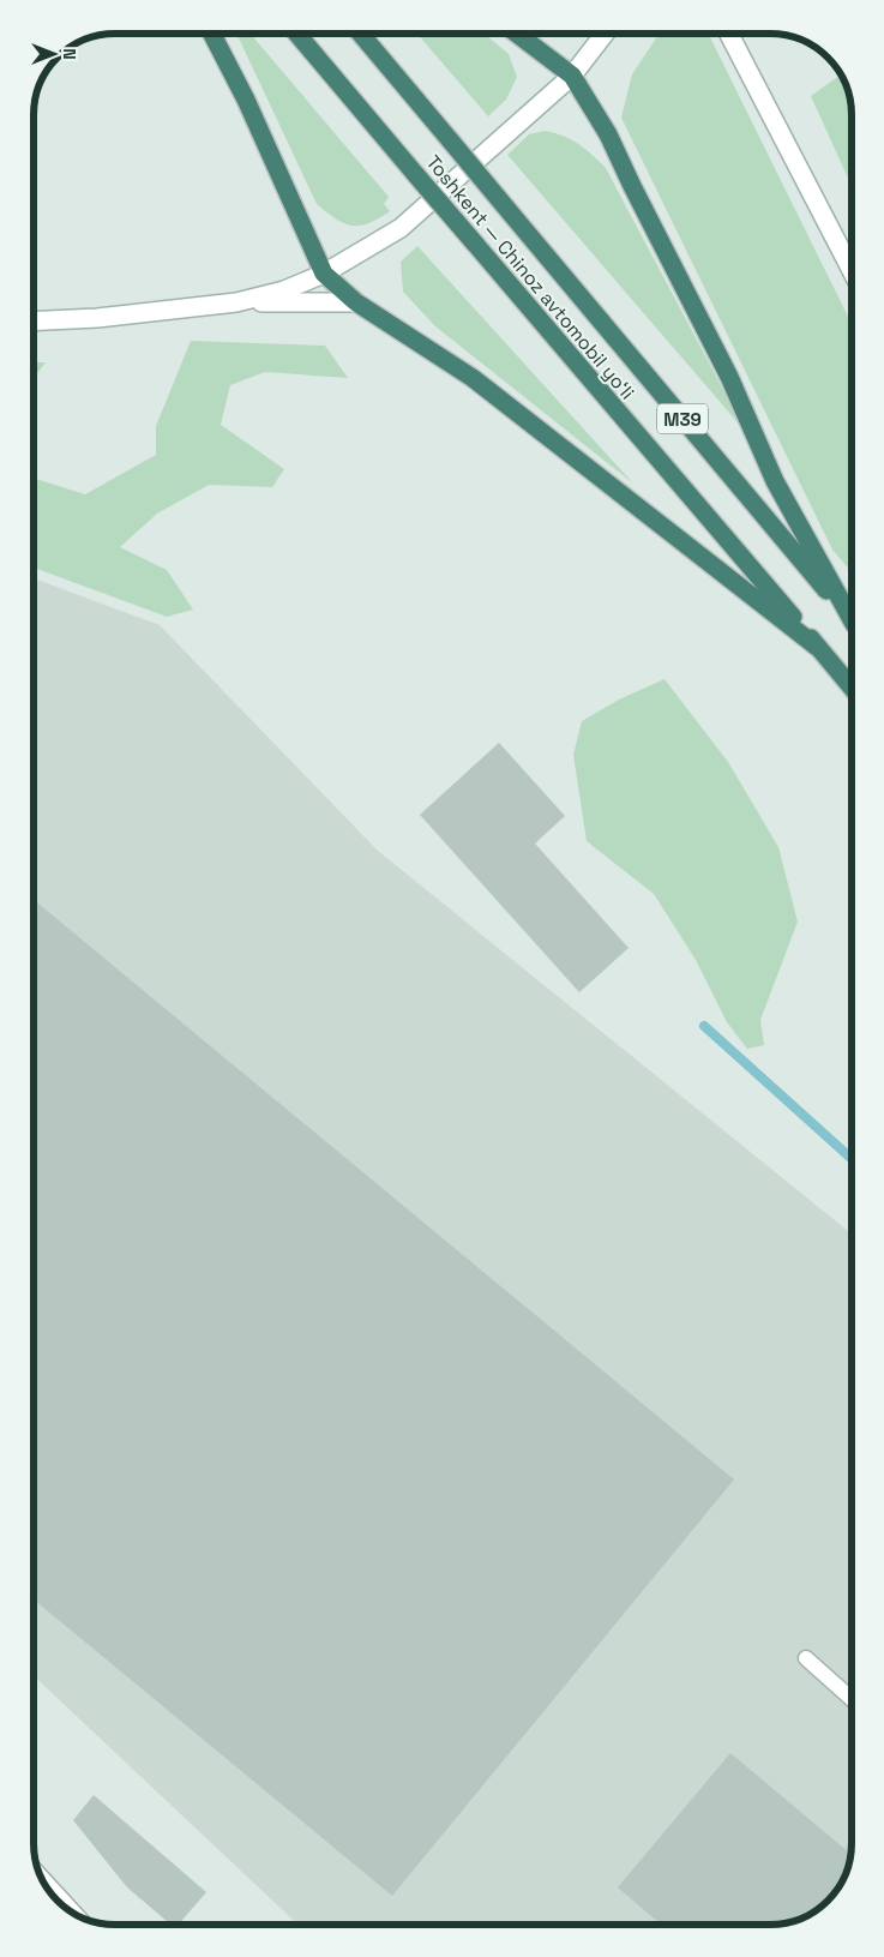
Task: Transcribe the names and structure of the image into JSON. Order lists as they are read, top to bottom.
{
  "streets": {
    "highway": ["Toshkent — Chinoz avtomobil yoʻli", "M39"]
  },
  "north": "right"
}
